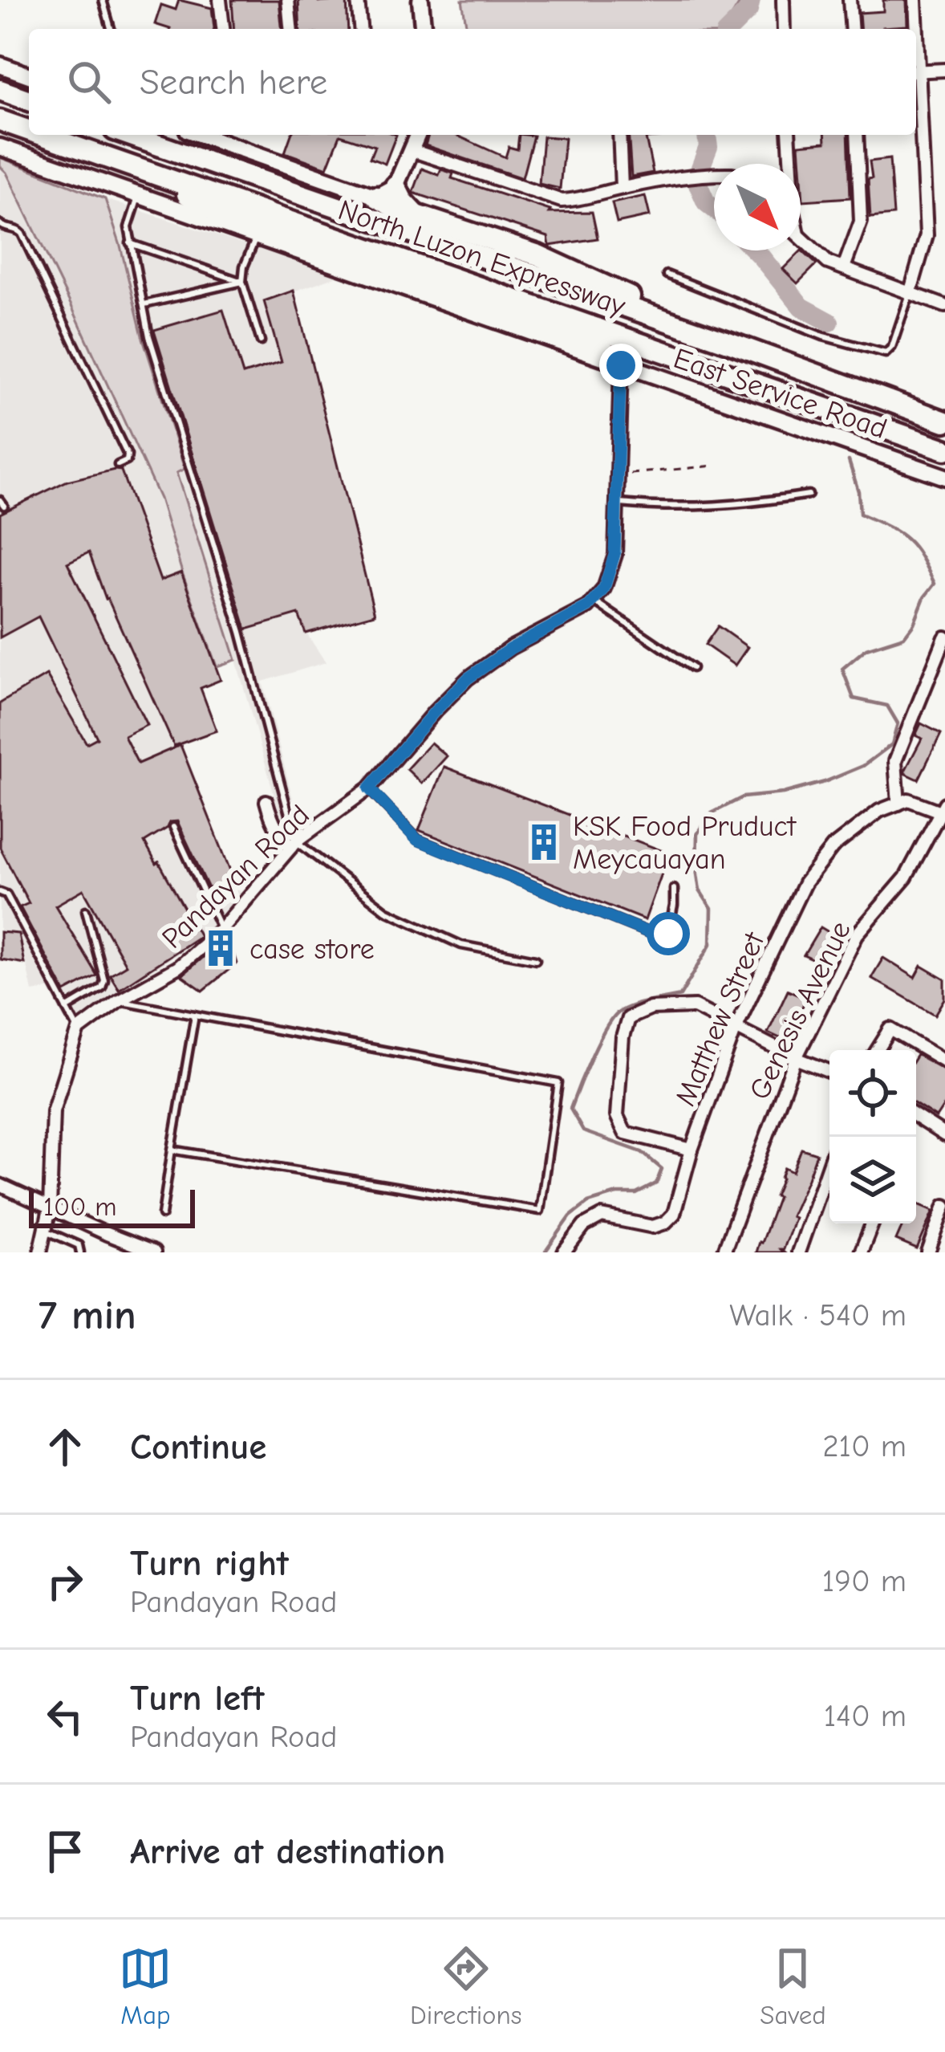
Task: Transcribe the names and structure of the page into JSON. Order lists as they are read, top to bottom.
{
  "streets": {
    "highway": ["North Luzon Expressway"],
    "main road": ["East Service Road"],
    "street": ["Pandayan Road", "Genesis Avenue", "Matthew Street"]
  },
  "places": {
    "building": ["KSK Food Pruduct Meycauayan", "case store"]
  },
  "scale_bar": "100 m",
  "north": "bottom right",
  "page": {
    "search": "Search here",
    "scale": "100 m",
    "heading": ["7 min", "Walk · 540 m"],
    "list": [
      ["Continue", "210 m"],
      ["Turn right", "Pandayan Road", "190 m"],
      ["Turn left", "Pandayan Road", "140 m"],
      "Arrive at destination"
    ],
    "nav": ["Map", "Directions", "Saved"]
  }
}
